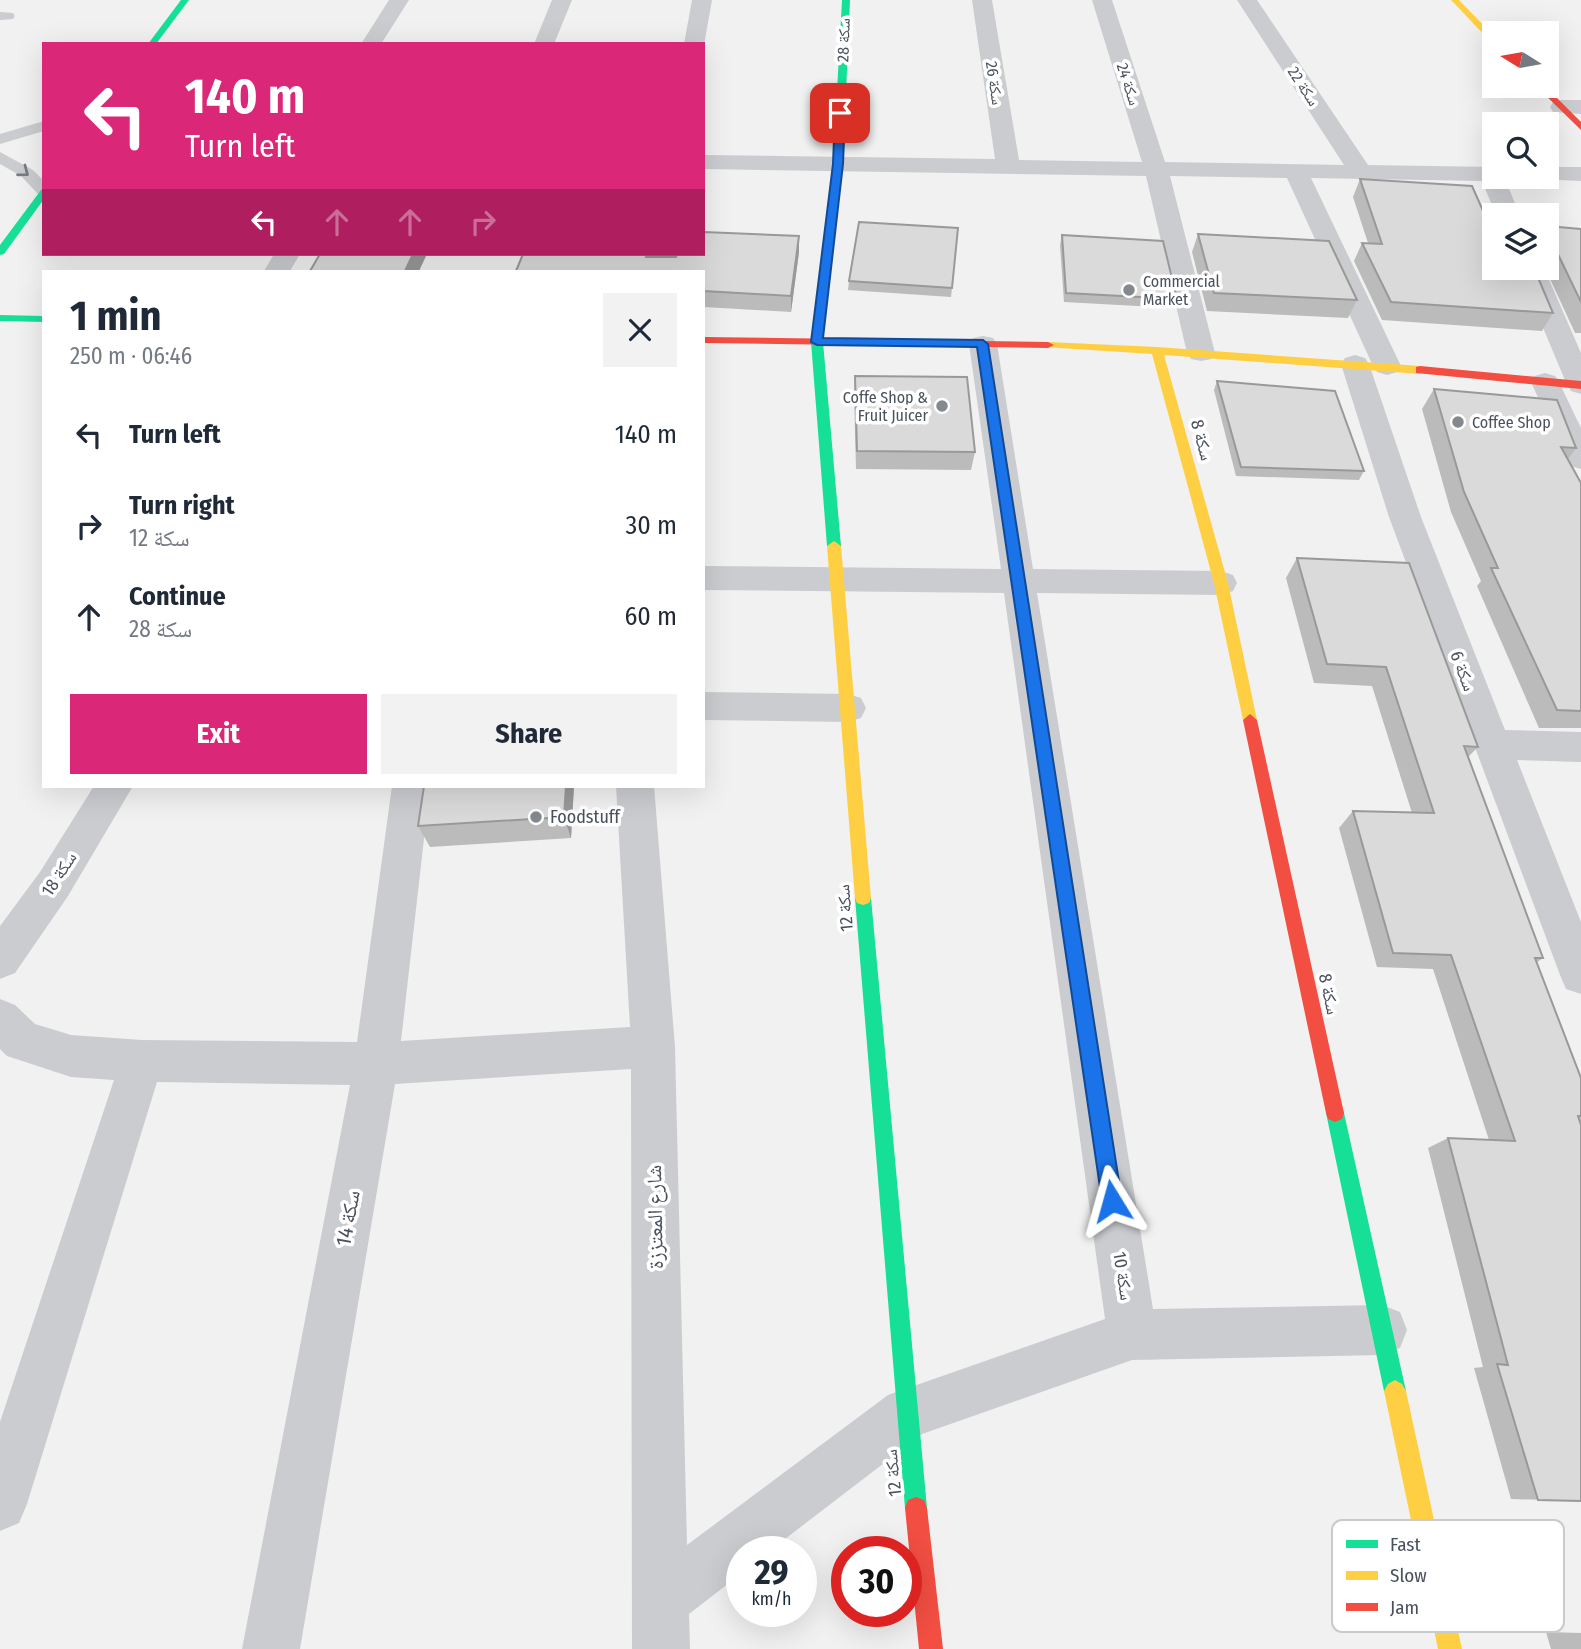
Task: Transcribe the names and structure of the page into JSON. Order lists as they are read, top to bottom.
{
  "streets": {
    "street": [
      "سكة 28",
      "سكة 26",
      "سكة 24",
      "سكة 22",
      "سكة 8",
      "سكة 6",
      "سكة 18",
      "سكة 12",
      "شارع المعتززة",
      "سكة 14",
      "سكة 10"
    ]
  },
  "crossings": [
    ["سكة 28", "سكة 12"]
  ],
  "places": [
    "Commercial Market",
    "Coffe Shop & Fruit Juicer",
    "Coffee Shop",
    "Foodstuff"
  ],
  "legend": ["Fast", "Slow", "Jam"],
  "north": "left",
  "page": {
    "turn": ["140 m", "Turn left"],
    "heading": ["1 min", "250 m · 06:46"],
    "list": [
      {
        "name": "Turn left",
        "value": "140 m"
      },
      {
        "name": "Turn right",
        "note": "سكة 12",
        "value": "30 m"
      },
      {
        "name": "Continue",
        "note": "سكة 28",
        "value": "60 m"
      }
    ],
    "buttons": ["Exit", "Share"],
    "speed": "29 km/h",
    "limit": "30"
  }
}
